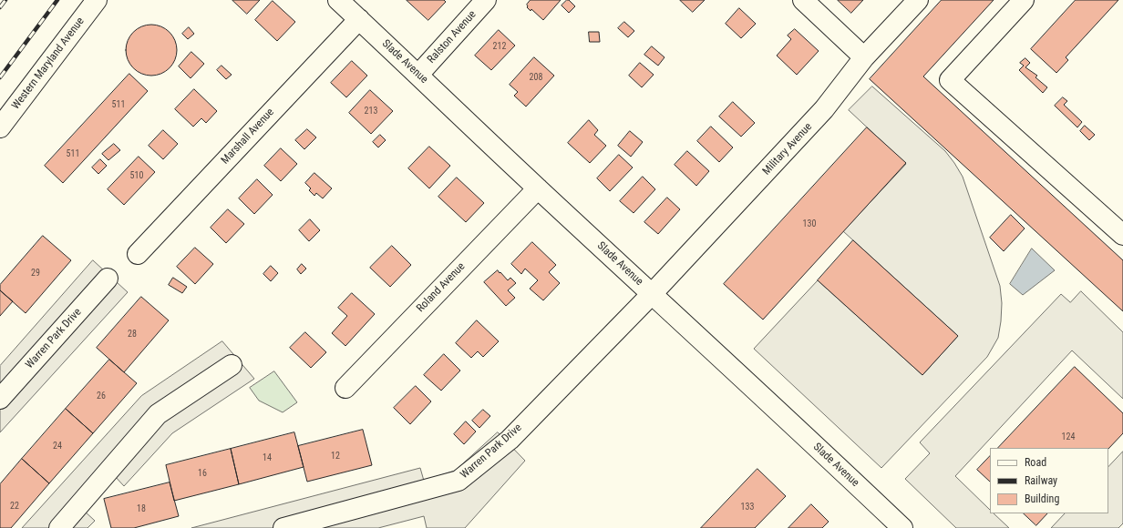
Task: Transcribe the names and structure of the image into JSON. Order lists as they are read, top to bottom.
{
  "streets": {
    "street": [
      "Ralston Avenue",
      "Slade Avenue",
      "Western Maryland Avenue",
      "Marshall Avenue",
      "Military Avenue",
      "Roland Avenue",
      "Warren Park Drive"
    ]
  },
  "crossings": [
    ["Ralston Avenue", "Slade Avenue"],
    ["Slade Avenue", "Marshall Avenue"],
    ["Slade Avenue", "Military Avenue"],
    ["Slade Avenue", "Roland Avenue"],
    ["Slade Avenue", "Warren Park Drive"],
    ["Military Avenue", "Warren Park Drive"]
  ],
  "house_numbers": [
    "212",
    "208",
    "511",
    "213",
    "511",
    "510",
    "130",
    "29",
    "28",
    "26",
    "124",
    "24",
    "12",
    "14",
    "16",
    "22",
    "133",
    "18"
  ],
  "legend": ["Road", "Railway", "Building"]
}
